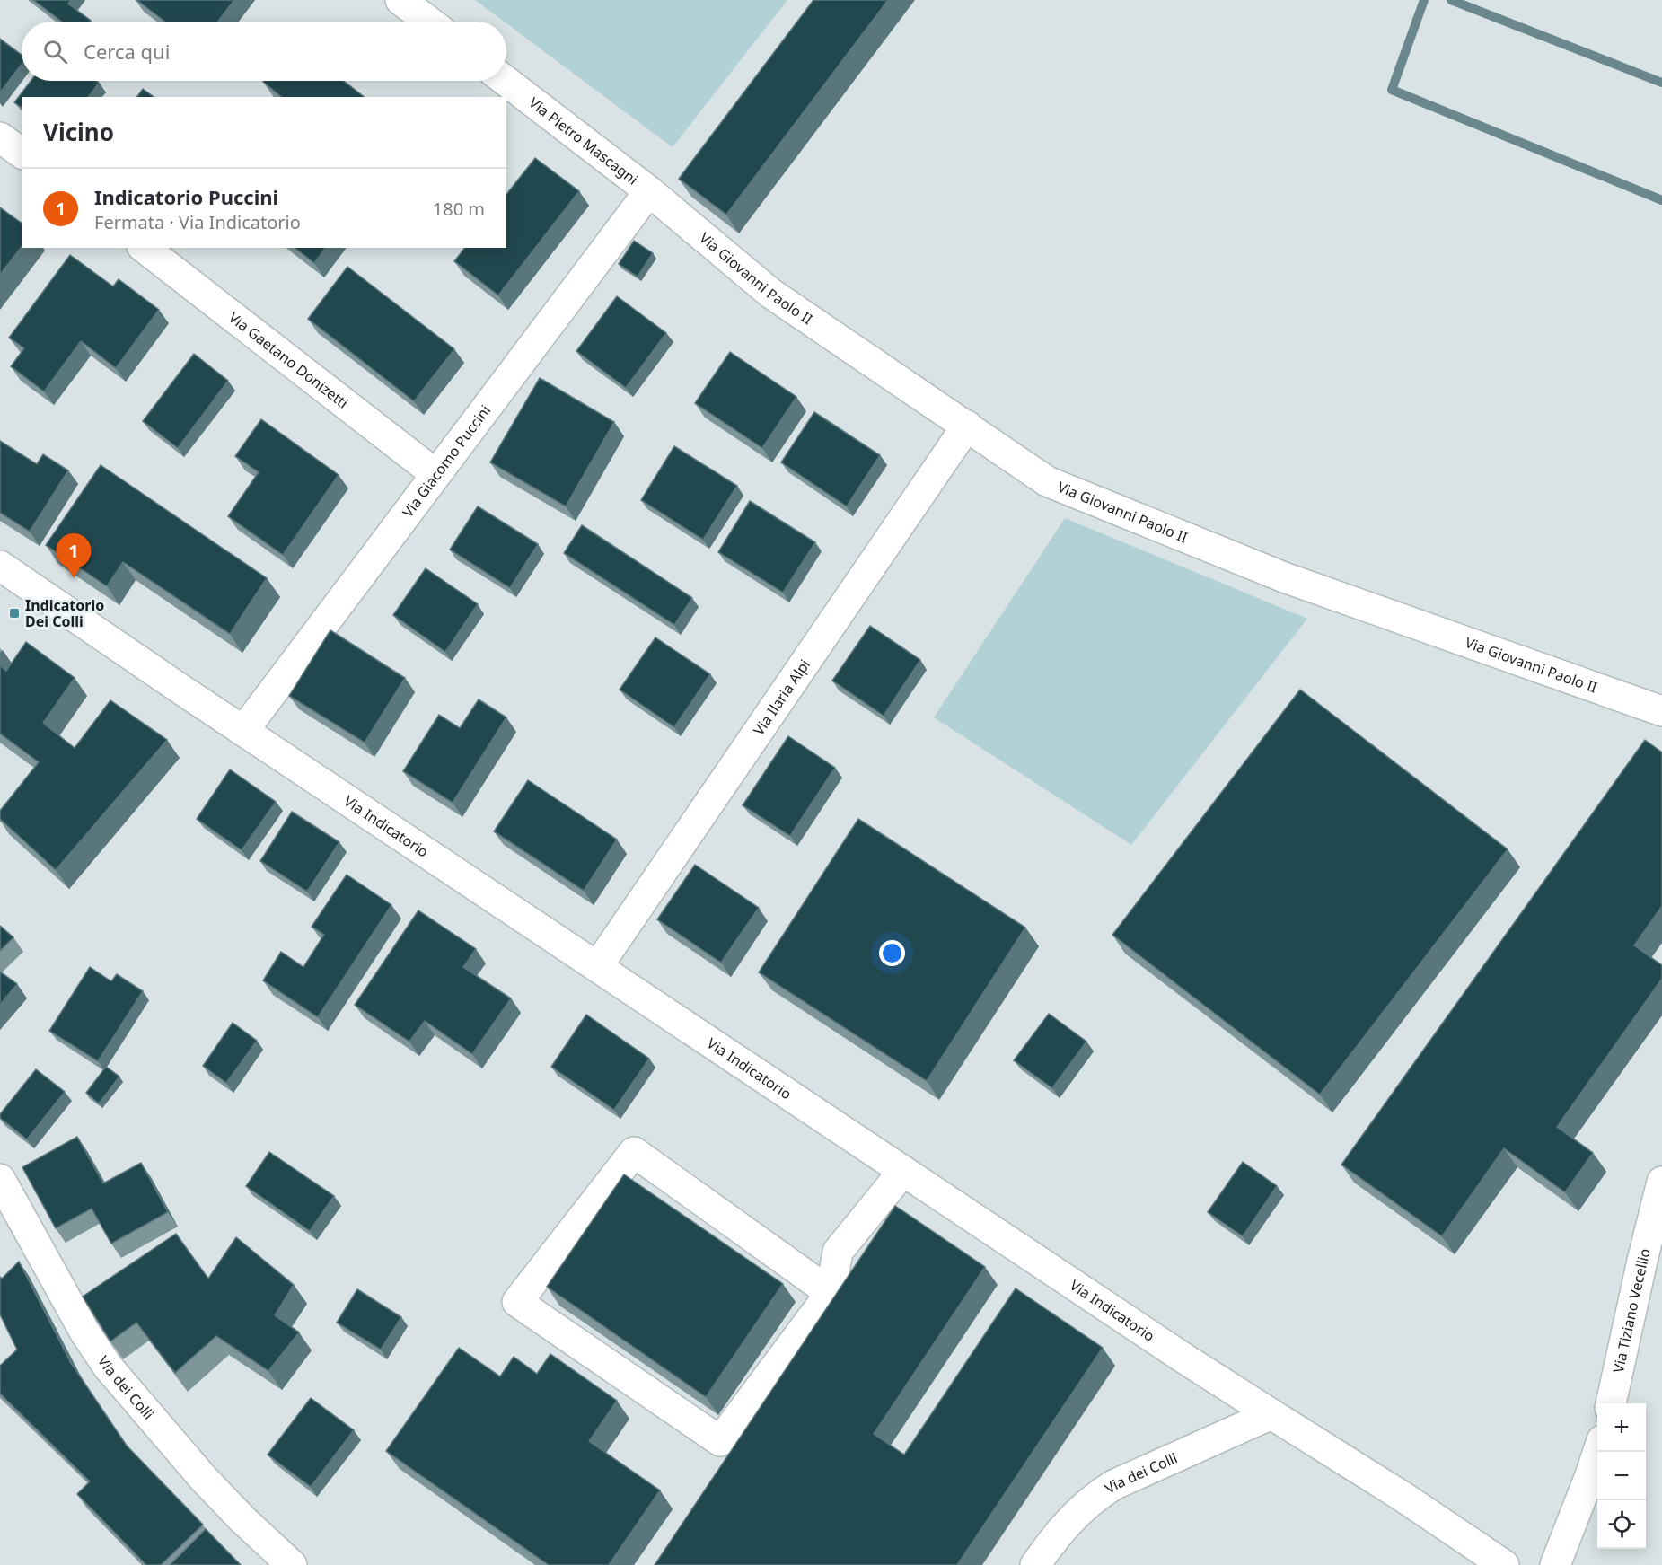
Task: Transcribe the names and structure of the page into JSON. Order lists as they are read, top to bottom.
{
  "streets": {
    "street": [
      "Via Pietro Mascagni",
      "Via Giovanni Paolo II",
      "Via Gaetano Donizetti",
      "Via Giacomo Puccini",
      "Via Ilaria Alpi",
      "Via Indicatorio",
      "Via Tiziano Vecellio",
      "Via dei Colli"
    ]
  },
  "crossings": [
    ["Via Pietro Mascagni", "Via Giovanni Paolo II"],
    ["Via Pietro Mascagni", "Via Giacomo Puccini"],
    ["Via Giovanni Paolo II", "Via Giacomo Puccini"],
    ["Via Giovanni Paolo II", "Via Ilaria Alpi"],
    ["Via Gaetano Donizetti", "Via Giacomo Puccini"],
    ["Via Giacomo Puccini", "Via Indicatorio"],
    ["Via Ilaria Alpi", "Via Indicatorio"],
    ["Via Indicatorio", "Via dei Colli"]
  ],
  "places": {
    "transit": ["Indicatorio Dei Colli"]
  },
  "page": {
    "search": "Cerca qui",
    "heading": "Vicino",
    "list": [
      {
        "mark": "1",
        "name": "Indicatorio Puccini",
        "note": "Fermata · Via Indicatorio",
        "value": "180 m"
      }
    ],
    "pins": "1",
    "map_buttons": ["+", "−"]
  }
}
